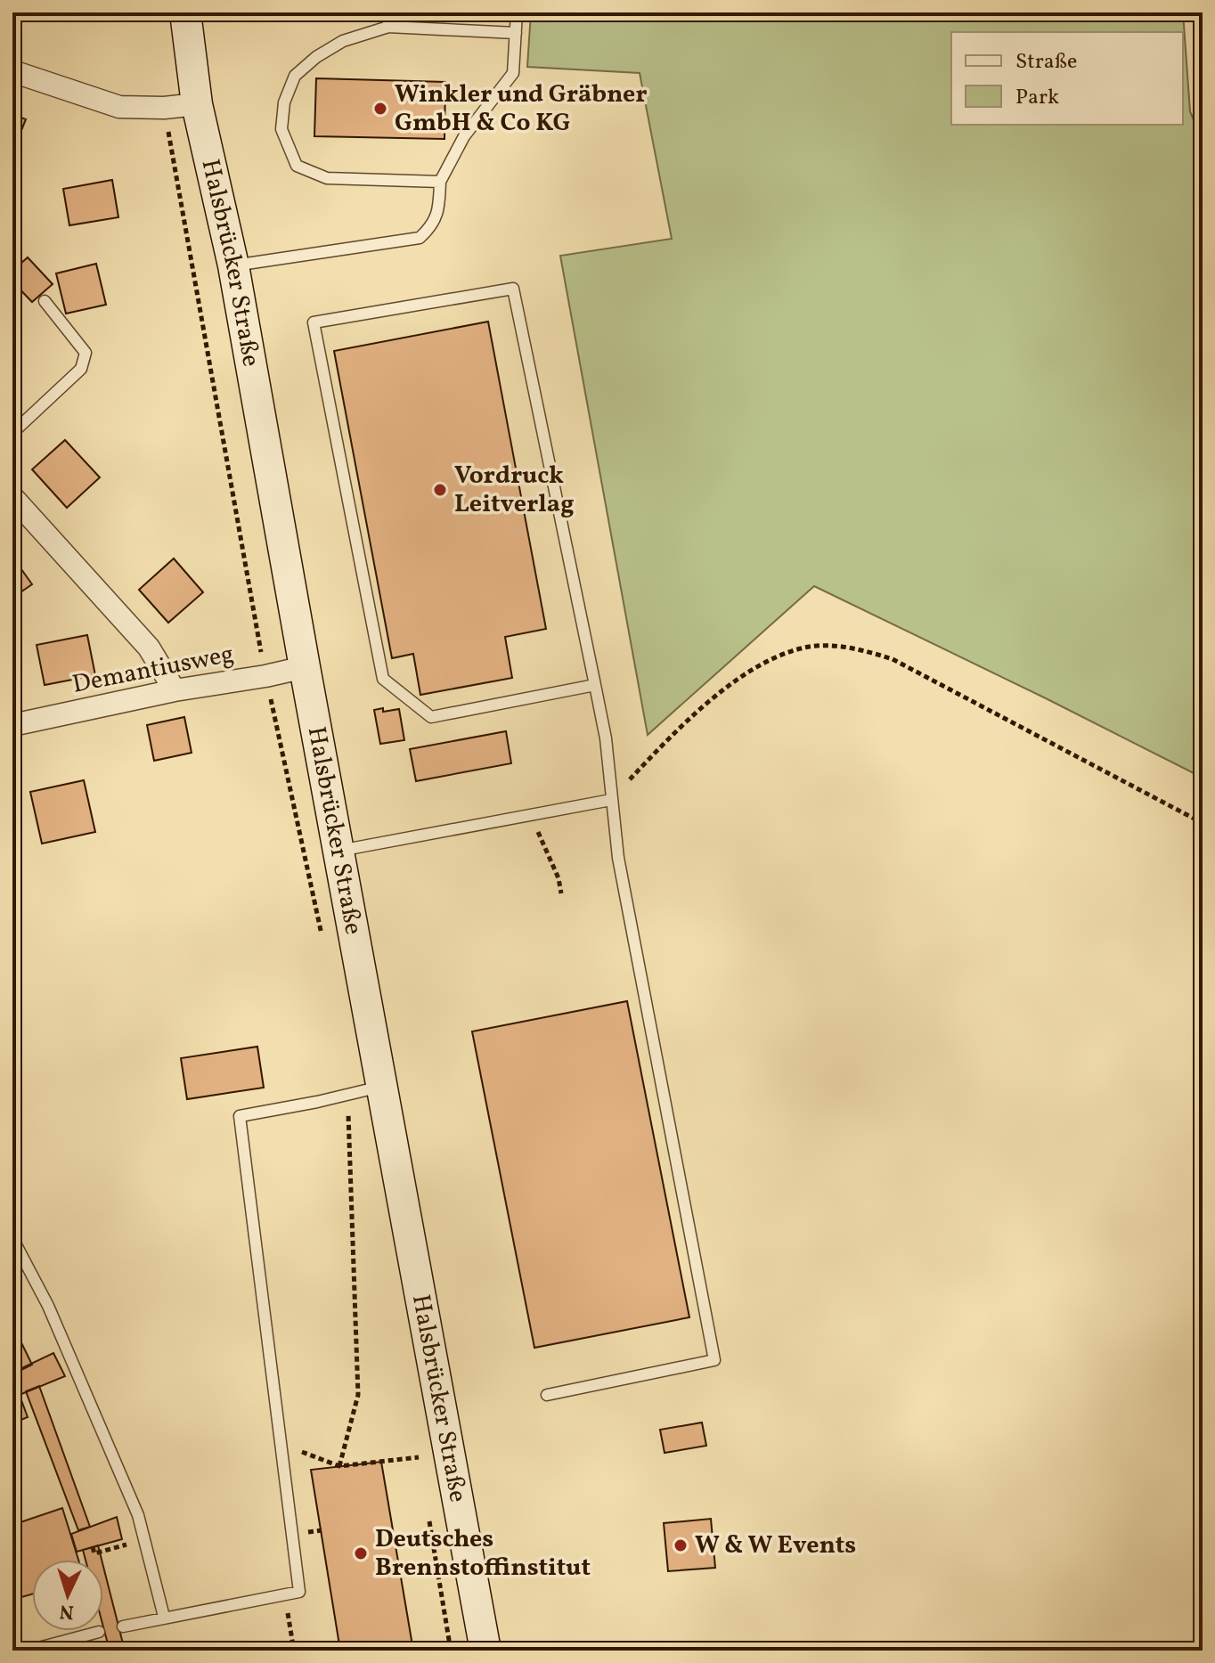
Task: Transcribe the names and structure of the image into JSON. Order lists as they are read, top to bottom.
{
  "streets": {
    "main road": ["Halsbrücker Straße"],
    "street": ["Demantiusweg"]
  },
  "crossings": [
    ["Halsbrücker Straße", "Demantiusweg"]
  ],
  "places": [
    "Winkler und Gräbner GmbH & Co KG",
    "Vordruck Leitverlag",
    "W & W Events",
    "Deutsches Brennstoffinstitut"
  ],
  "legend": ["Straße", "Park"],
  "north": "bottom"
}
